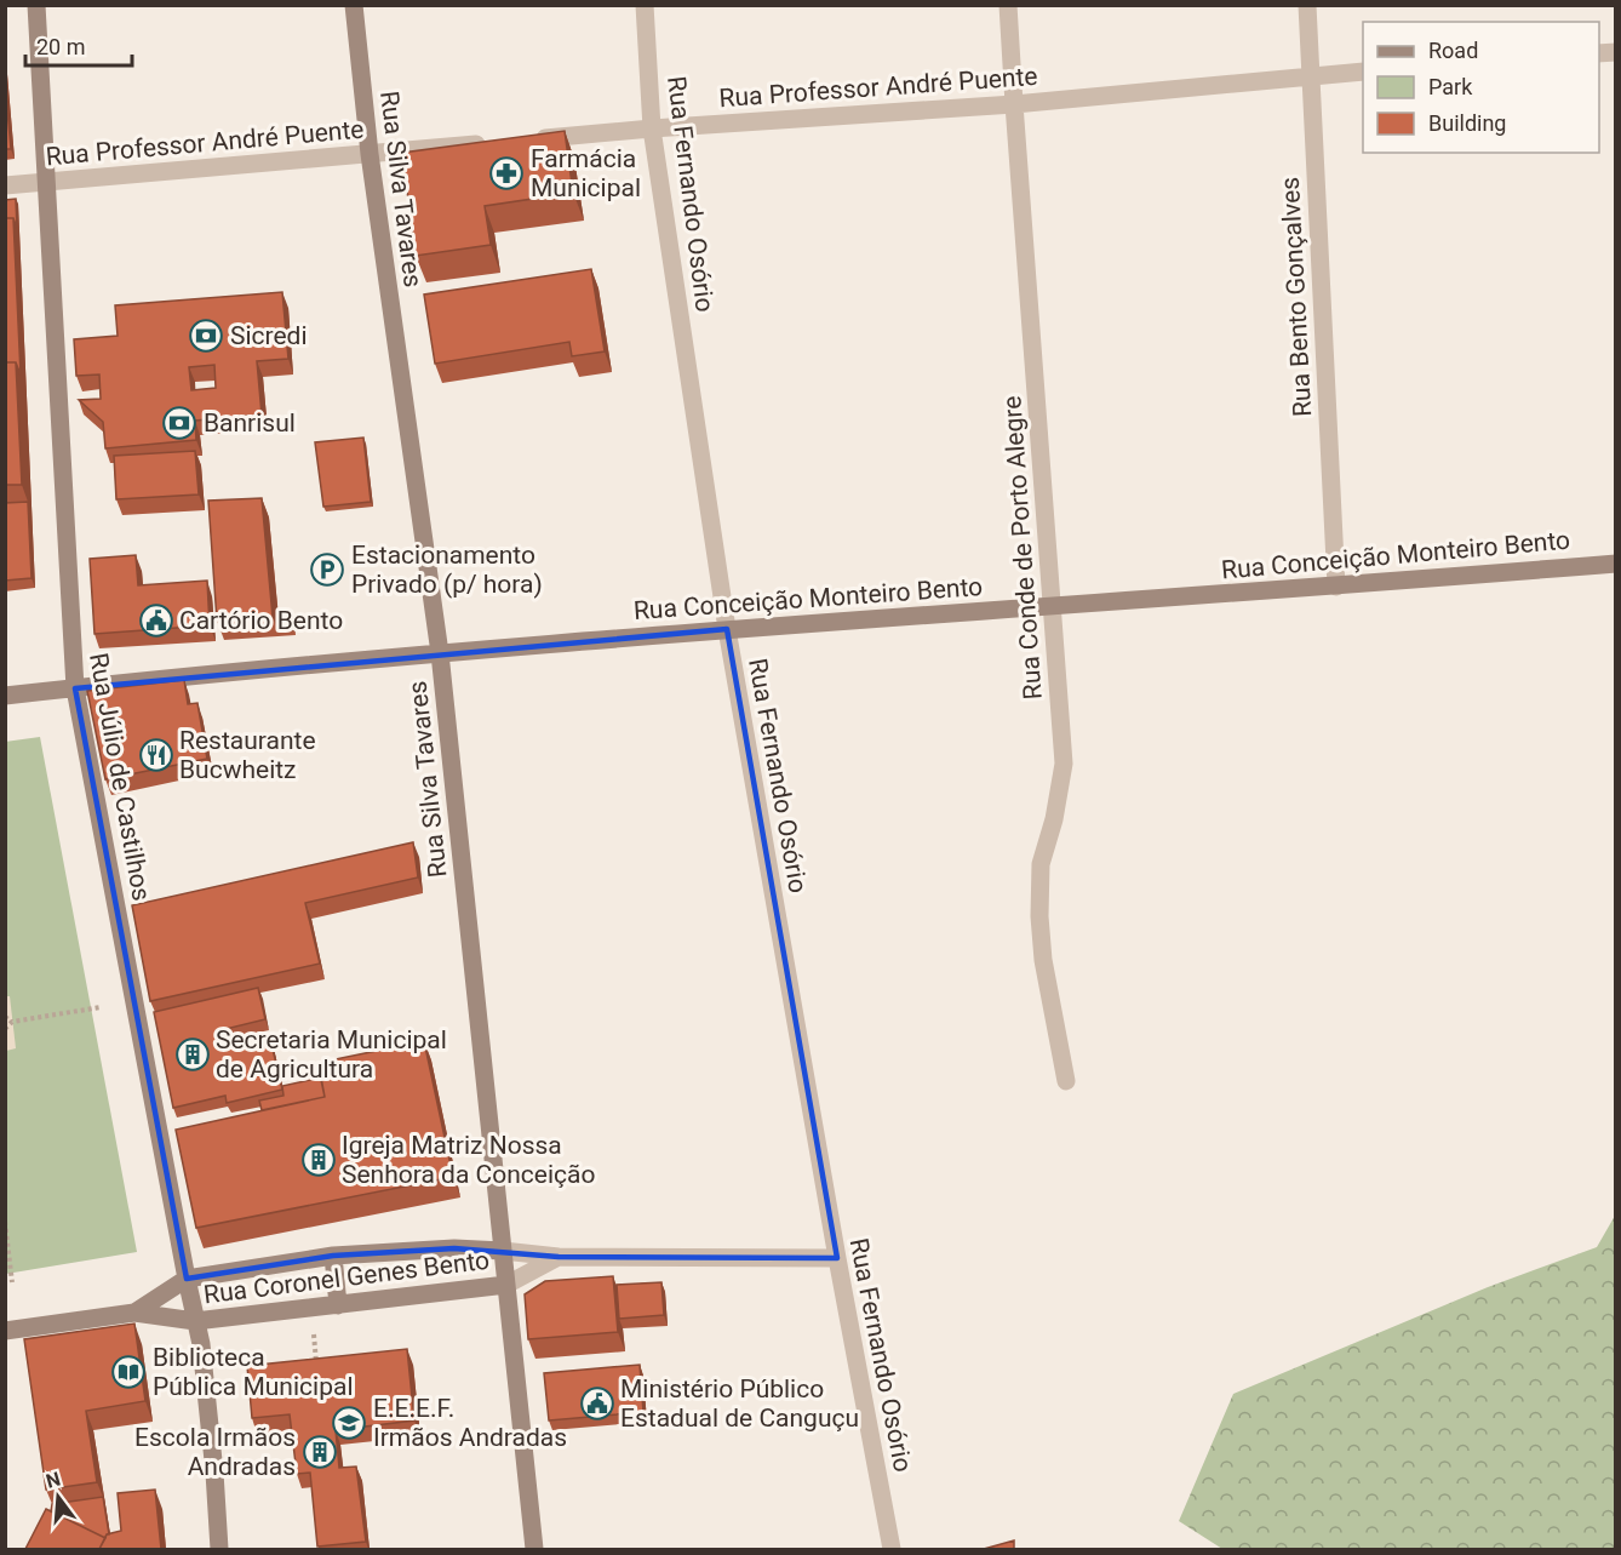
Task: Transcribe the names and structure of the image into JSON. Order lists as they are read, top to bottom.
{
  "streets": {
    "street": [
      "Rua Professor André Puente",
      "Rua Silva Tavares",
      "Rua Fernando Osório",
      "Rua Bento Gonçalves",
      "Rua Conde de Porto Alegre",
      "Rua Conceição Monteiro Bento",
      "Rua Júlio de Castilhos",
      "Rua Coronel Genes Bento"
    ]
  },
  "crossings": [
    ["Rua Professor André Puente", "Rua Silva Tavares"],
    ["Rua Professor André Puente", "Rua Fernando Osório"],
    ["Rua Professor André Puente", "Rua Bento Gonçalves"],
    ["Rua Professor André Puente", "Rua Conde de Porto Alegre"],
    ["Rua Professor André Puente", "Rua Júlio de Castilhos"],
    ["Rua Silva Tavares", "Rua Conceição Monteiro Bento"],
    ["Rua Silva Tavares", "Rua Coronel Genes Bento"],
    ["Rua Fernando Osório", "Rua Conceição Monteiro Bento"],
    ["Rua Fernando Osório", "Rua Coronel Genes Bento"],
    ["Rua Bento Gonçalves", "Rua Conceição Monteiro Bento"],
    ["Rua Conde de Porto Alegre", "Rua Conceição Monteiro Bento"],
    ["Rua Conceição Monteiro Bento", "Rua Júlio de Castilhos"],
    ["Rua Júlio de Castilhos", "Rua Coronel Genes Bento"]
  ],
  "places": {
    "pharmacy": ["Farmácia Municipal"],
    "bank": ["Sicredi", "Banrisul"],
    "parking": ["Estacionamento Privado (p/ hora)"],
    "public building": ["Cartório Bento", "Ministério Público Estadual de Canguçu"],
    "restaurant": ["Restaurante Bucwheitz"],
    "building": ["Secretaria Municipal de Agricultura", "Igreja Matriz Nossa Senhora da Conceição", "Escola Irmãos Andradas"],
    "library": ["Biblioteca Pública Municipal"],
    "school or university": ["E.E.E.F. Irmãos Andradas"]
  },
  "legend": ["Road", "Park", "Building"],
  "scale_bar": "20 m",
  "north": "top"
}
